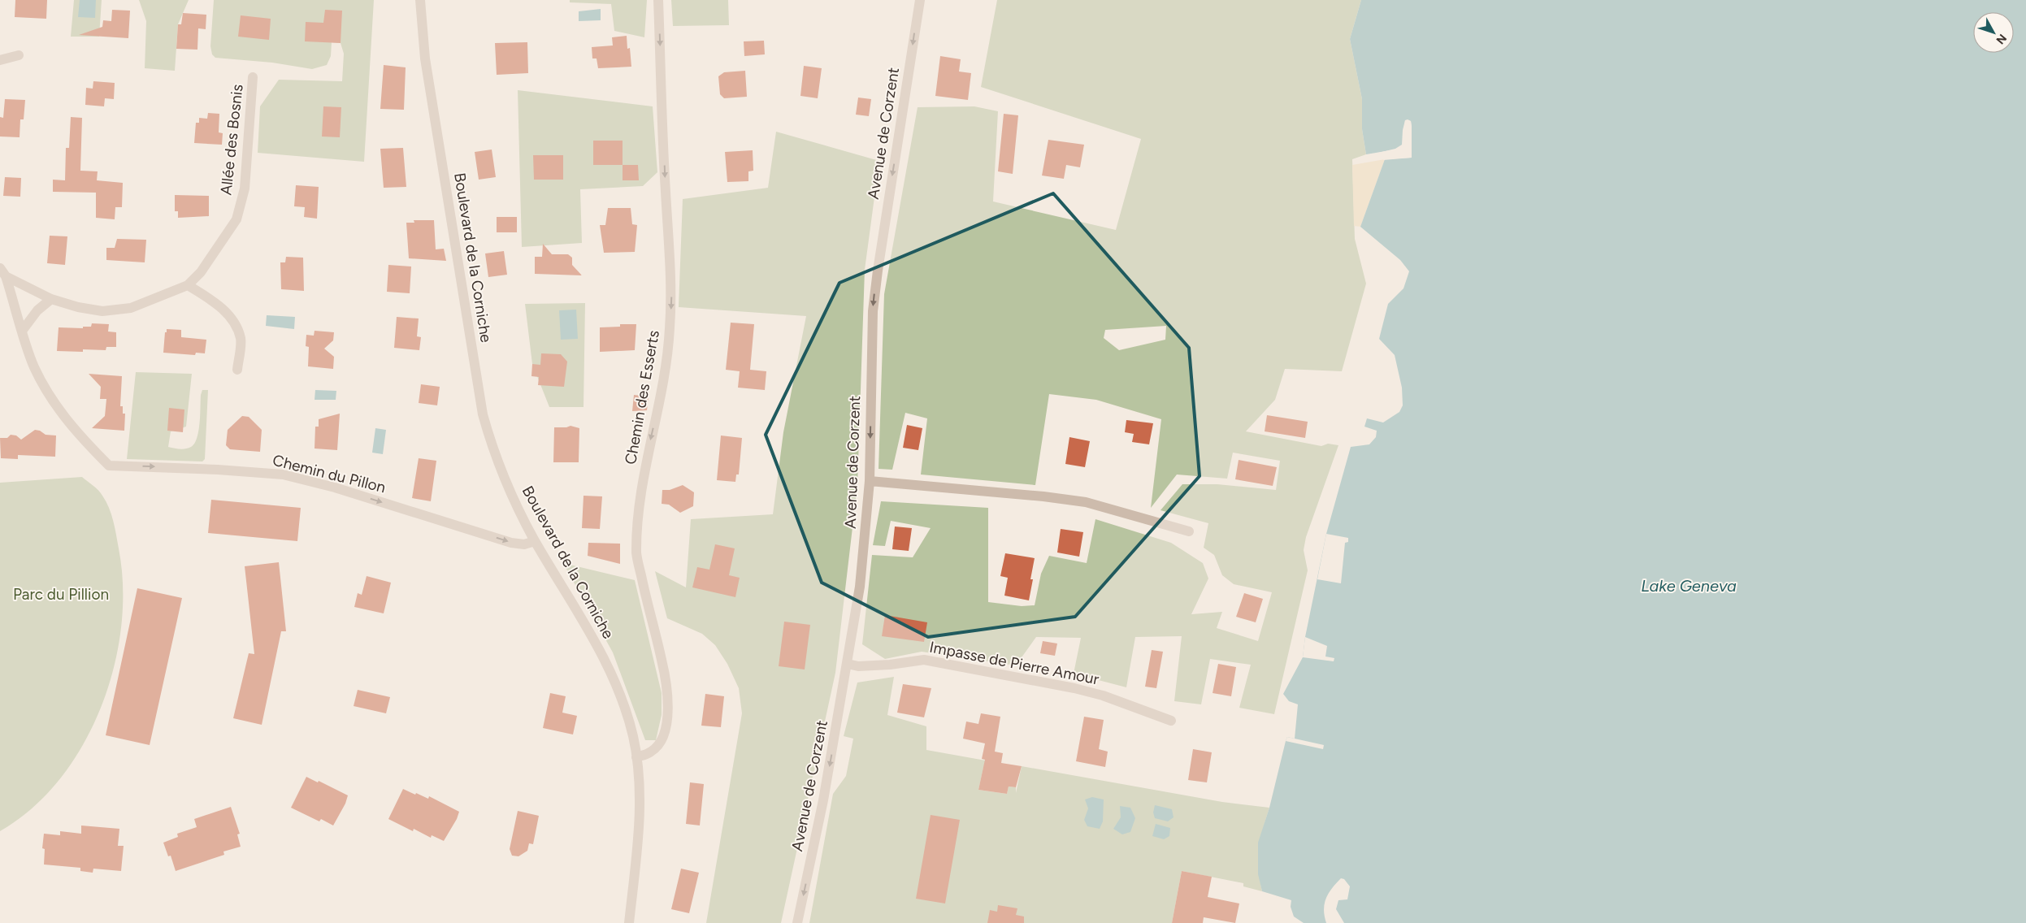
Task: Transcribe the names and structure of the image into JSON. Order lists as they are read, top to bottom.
{
  "streets": {
    "street": [
      "Avenue de Corzent",
      "Allée des Bosnis",
      "Boulevard de la Corniche",
      "Chemin des Esserts",
      "Chemin du Pillon",
      "Impasse de Pierre Amour"
    ]
  },
  "crossings": [
    ["Avenue de Corzent", "Impasse de Pierre Amour"],
    ["Allée des Bosnis", "Chemin du Pillon"],
    ["Boulevard de la Corniche", "Chemin des Esserts"],
    ["Boulevard de la Corniche", "Chemin du Pillon"]
  ],
  "one_way": ["Avenue de Corzent", "Chemin des Esserts", "Chemin du Pillon"],
  "water": ["Lake Geneva"],
  "parks": ["Parc du Pillion"],
  "north": "bottom right"
}
